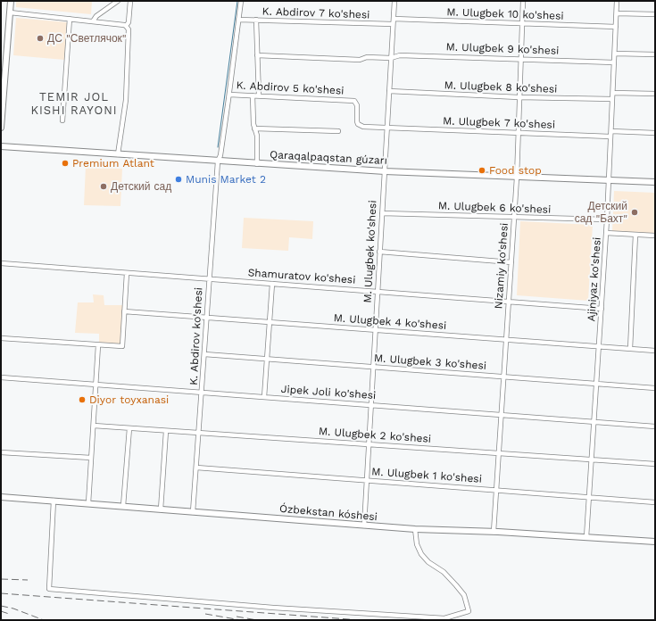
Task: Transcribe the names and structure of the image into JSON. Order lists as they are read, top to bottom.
{
  "streets": {
    "street": [
      "K. Abdirov 7 ko'shesi",
      "M. Ulugbek 10 ko'shesi",
      "M. Ulugbek 9 ko'shesi",
      "M. Ulugbek 8 ko'shesi",
      "K. Abdirov 5 ko'shesi",
      "M. Ulugbek 7 ko'shesi",
      "Qaraqalpaqstan gúzarı",
      "M. Ulugbek 6 ko'shesi",
      "M. Ulugbek ko'shesi",
      "Nizamiy ko'shesi",
      "Shamuratov ko'shesi",
      "Ajiniyaz ko'shesi",
      "M. Ulugbek 4 ko'shesi",
      "K. Abdirov ko'shesi",
      "M. Ulugbek 3 ko'shesi",
      "Jipek Joli ko'shesi",
      "M. Ulugbek 2 ko'shesi",
      "M. Ulugbek 1 ko'shesi",
      "Ózbekstan kóshesi"
    ]
  },
  "crossings": [
    ["K. Abdirov 7 ko'shesi", "M. Ulugbek ko'shesi"],
    ["K. Abdirov 7 ko'shesi", "K. Abdirov ko'shesi"],
    ["M. Ulugbek 10 ko'shesi", "M. Ulugbek ko'shesi"],
    ["M. Ulugbek 10 ko'shesi", "Nizamiy ko'shesi"],
    ["M. Ulugbek 10 ko'shesi", "Ajiniyaz ko'shesi"],
    ["M. Ulugbek 9 ko'shesi", "M. Ulugbek ko'shesi"],
    ["M. Ulugbek 9 ko'shesi", "Nizamiy ko'shesi"],
    ["M. Ulugbek 9 ko'shesi", "Ajiniyaz ko'shesi"],
    ["M. Ulugbek 8 ko'shesi", "M. Ulugbek ko'shesi"],
    ["M. Ulugbek 8 ko'shesi", "Nizamiy ko'shesi"],
    ["M. Ulugbek 8 ko'shesi", "Ajiniyaz ko'shesi"],
    ["K. Abdirov 5 ko'shesi", "M. Ulugbek 7 ko'shesi"],
    ["K. Abdirov 5 ko'shesi", "K. Abdirov ko'shesi"],
    ["M. Ulugbek 7 ko'shesi", "M. Ulugbek ko'shesi"],
    ["M. Ulugbek 7 ko'shesi", "Nizamiy ko'shesi"],
    ["M. Ulugbek 7 ko'shesi", "Ajiniyaz ko'shesi"],
    ["Qaraqalpaqstan gúzarı", "M. Ulugbek ko'shesi"],
    ["Qaraqalpaqstan gúzarı", "Nizamiy ko'shesi"],
    ["Qaraqalpaqstan gúzarı", "Ajiniyaz ko'shesi"],
    ["Qaraqalpaqstan gúzarı", "K. Abdirov ko'shesi"],
    ["M. Ulugbek 6 ko'shesi", "M. Ulugbek ko'shesi"],
    ["M. Ulugbek 6 ko'shesi", "Nizamiy ko'shesi"],
    ["M. Ulugbek 6 ko'shesi", "Ajiniyaz ko'shesi"],
    ["M. Ulugbek ko'shesi", "Shamuratov ko'shesi"],
    ["M. Ulugbek ko'shesi", "M. Ulugbek 4 ko'shesi"],
    ["M. Ulugbek ko'shesi", "M. Ulugbek 3 ko'shesi"],
    ["M. Ulugbek ko'shesi", "Jipek Joli ko'shesi"],
    ["M. Ulugbek ko'shesi", "M. Ulugbek 2 ko'shesi"],
    ["M. Ulugbek ko'shesi", "M. Ulugbek 1 ko'shesi"],
    ["M. Ulugbek ko'shesi", "Ózbekstan kóshesi"],
    ["Nizamiy ko'shesi", "Shamuratov ko'shesi"],
    ["Nizamiy ko'shesi", "M. Ulugbek 4 ko'shesi"],
    ["Nizamiy ko'shesi", "M. Ulugbek 3 ko'shesi"],
    ["Nizamiy ko'shesi", "Jipek Joli ko'shesi"],
    ["Nizamiy ko'shesi", "M. Ulugbek 2 ko'shesi"],
    ["Nizamiy ko'shesi", "M. Ulugbek 1 ko'shesi"],
    ["Nizamiy ko'shesi", "Ózbekstan kóshesi"],
    ["Shamuratov ko'shesi", "Ajiniyaz ko'shesi"],
    ["Shamuratov ko'shesi", "K. Abdirov ko'shesi"],
    ["Ajiniyaz ko'shesi", "M. Ulugbek 4 ko'shesi"],
    ["Ajiniyaz ko'shesi", "M. Ulugbek 3 ko'shesi"],
    ["Ajiniyaz ko'shesi", "Jipek Joli ko'shesi"],
    ["Ajiniyaz ko'shesi", "M. Ulugbek 2 ko'shesi"],
    ["Ajiniyaz ko'shesi", "M. Ulugbek 1 ko'shesi"],
    ["Ajiniyaz ko'shesi", "Ózbekstan kóshesi"],
    ["M. Ulugbek 4 ko'shesi", "K. Abdirov ko'shesi"],
    ["K. Abdirov ko'shesi", "M. Ulugbek 3 ko'shesi"],
    ["K. Abdirov ko'shesi", "Jipek Joli ko'shesi"],
    ["K. Abdirov ko'shesi", "M. Ulugbek 2 ko'shesi"],
    ["K. Abdirov ko'shesi", "M. Ulugbek 1 ko'shesi"],
    ["K. Abdirov ko'shesi", "Ózbekstan kóshesi"]
  ],
  "districts": ["TEMIR JOL KISHI RAYONI"],
  "places": [
    "ДС \"Светлячок\"",
    "Premium Atlant",
    "Food stop",
    "Munis Market 2",
    "Детский сад",
    "Детский сад \"Бахт\"",
    "Diyor toyxanasi"
  ]
}
